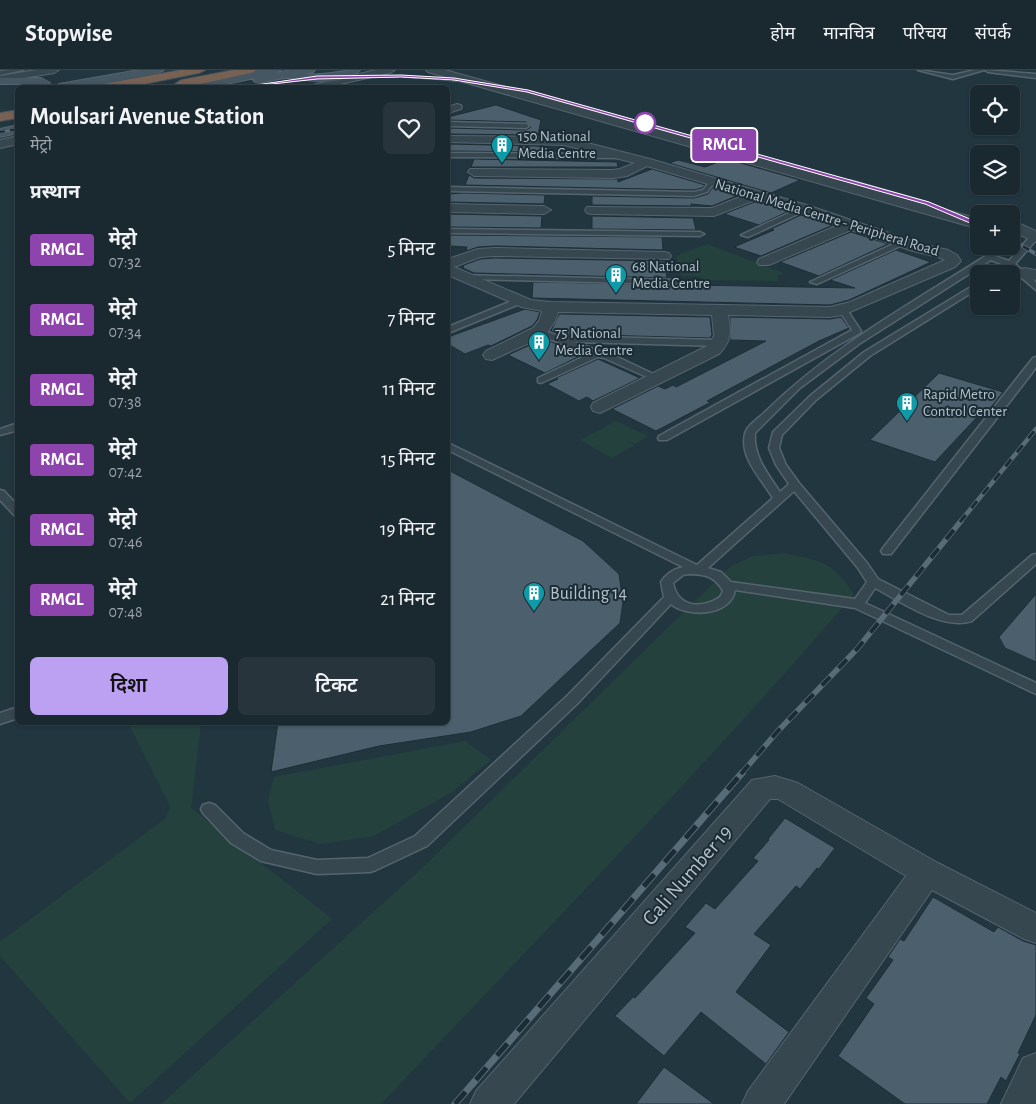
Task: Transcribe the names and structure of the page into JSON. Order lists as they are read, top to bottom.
{
  "streets": {
    "street": ["National Media Centre - Peripheral Road", "Gali Number 19"]
  },
  "places": {
    "building": [
      "150 National Media Centre",
      "68 National Media Centre",
      "75 National Media Centre",
      "Rapid Metro Control Center",
      "Building 14"
    ]
  },
  "lines": ["metro line RMGL"],
  "page": {
    "header": "Stopwise",
    "nav": [
      "होम",
      "मानचित्र",
      "परिचय",
      "संपर्क"
    ],
    "on_map": "RMGL",
    "map_buttons": ["+", "−"],
    "heading": [
      ["Moulsari Avenue Station", "मेट्रो"],
      "प्रस्थान"
    ],
    "list": [
      {
        "mark": "RMGL",
        "name": "मेट्रो",
        "note": "07:32",
        "value": "5 मिनट"
      },
      {
        "mark": "RMGL",
        "name": "मेट्रो",
        "note": "07:34",
        "value": "7 मिनट"
      },
      {
        "mark": "RMGL",
        "name": "मेट्रो",
        "note": "07:38",
        "value": "11 मिनट"
      },
      {
        "mark": "RMGL",
        "name": "मेट्रो",
        "note": "07:42",
        "value": "15 मिनट"
      },
      {
        "mark": "RMGL",
        "name": "मेट्रो",
        "note": "07:46",
        "value": "19 मिनट"
      },
      {
        "mark": "RMGL",
        "name": "मेट्रो",
        "note": "07:48",
        "value": "21 मिनट"
      }
    ],
    "buttons": ["दिशा", "टिकट"]
  }
}
